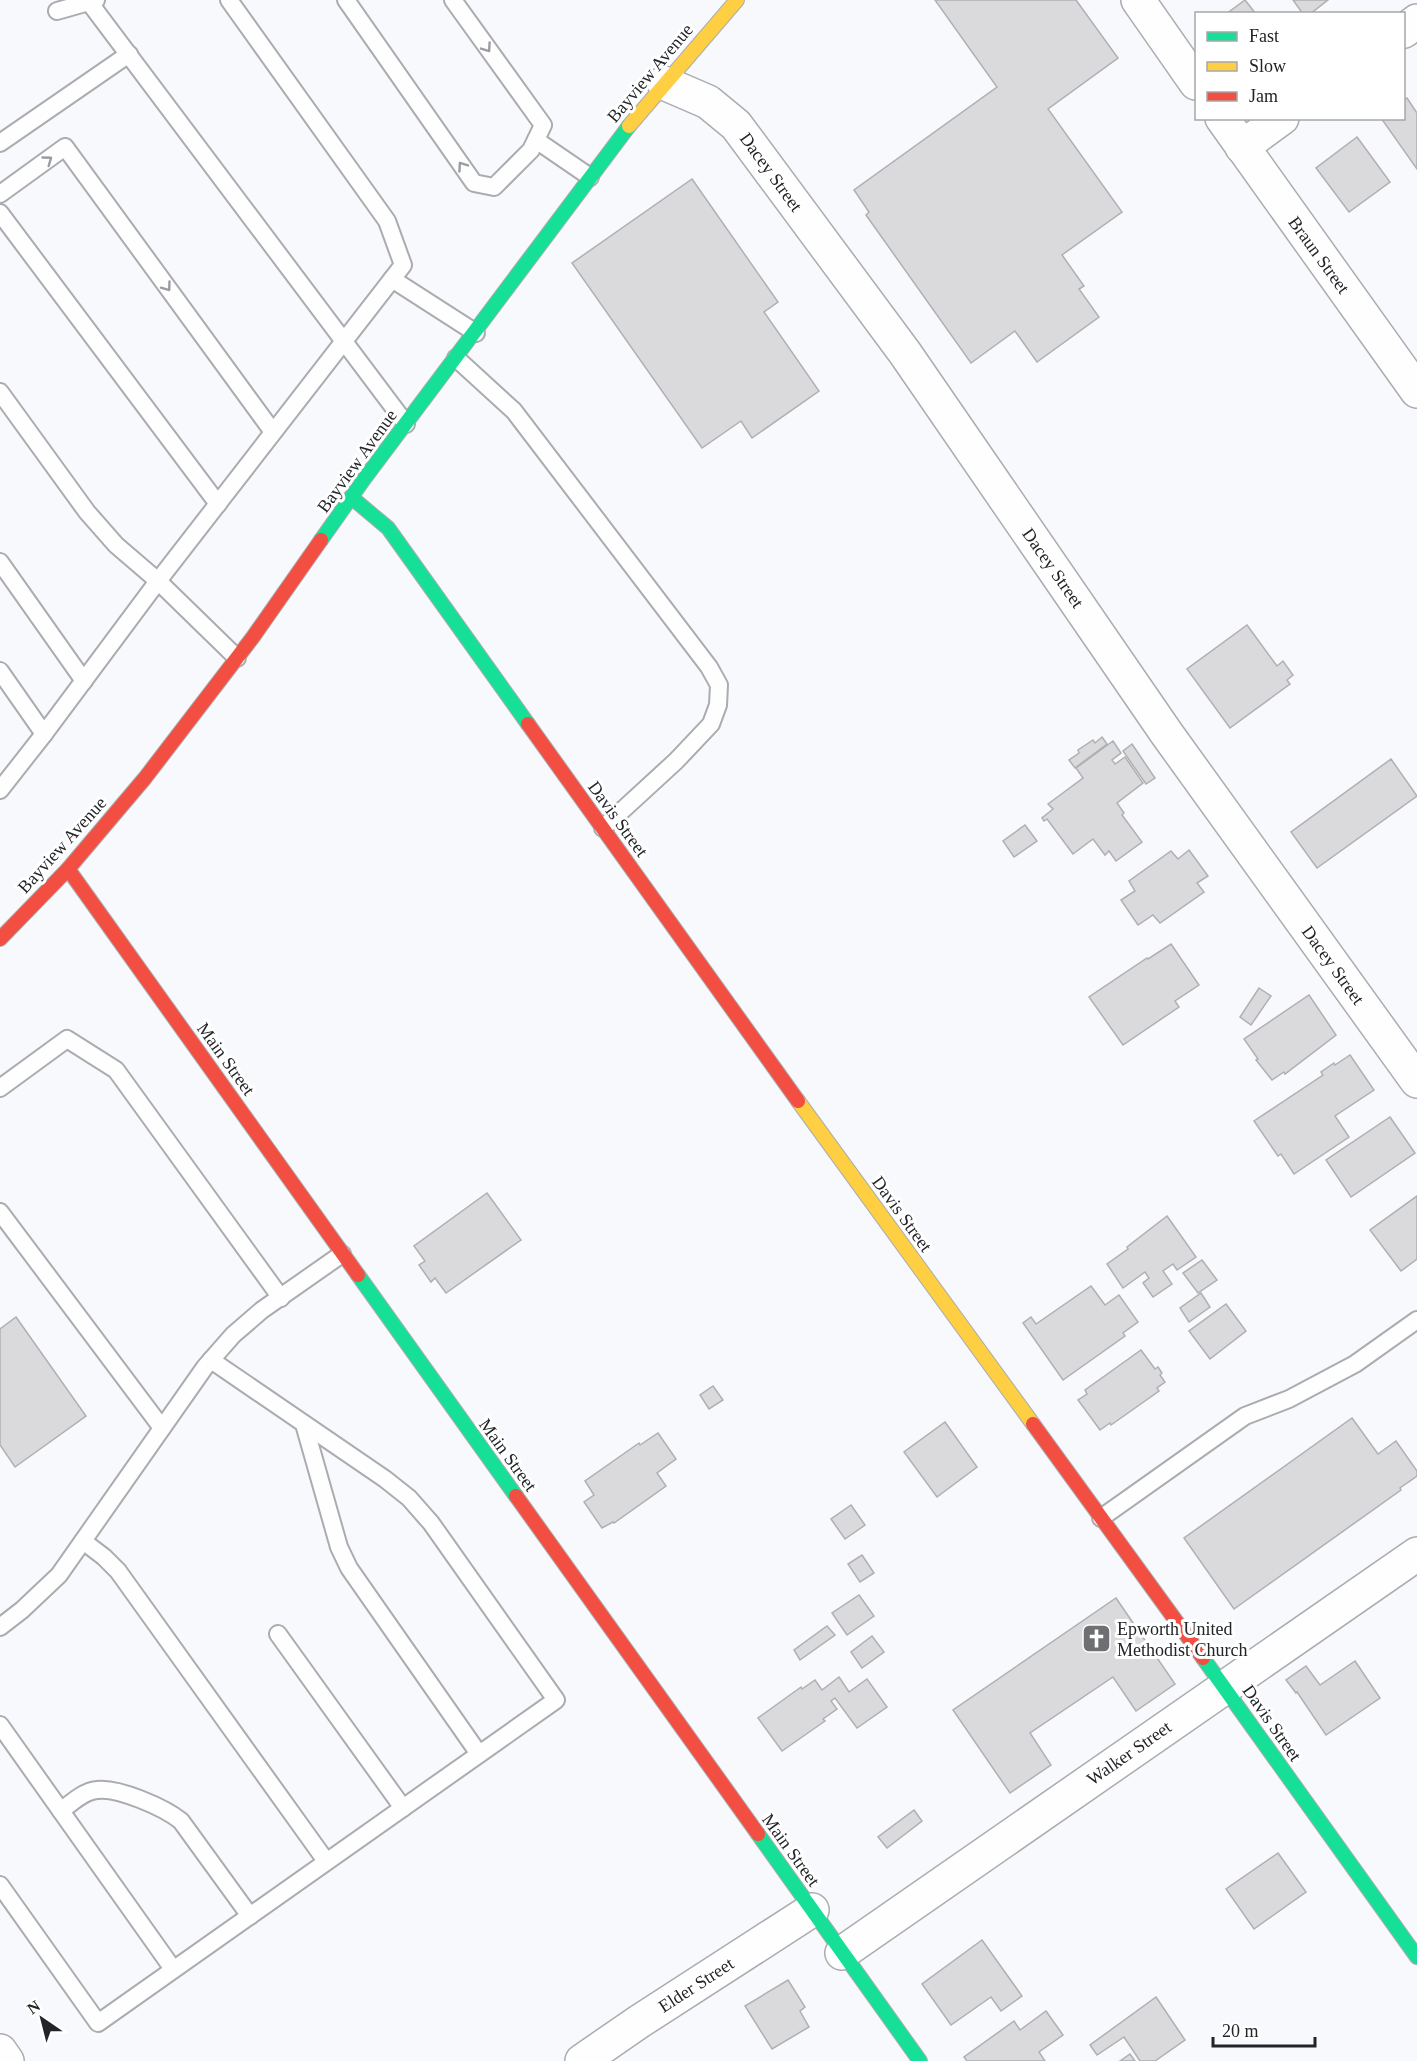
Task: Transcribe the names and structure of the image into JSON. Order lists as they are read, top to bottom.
{
  "streets": {
    "street": [
      "Bayview Avenue",
      "Dacey Street",
      "Braun Street",
      "Davis Street",
      "Main Street",
      "Walker Street",
      "Elder Street"
    ]
  },
  "crossings": [
    ["Bayview Avenue", "Dacey Street"],
    ["Bayview Avenue", "Davis Street"],
    ["Bayview Avenue", "Main Street"],
    ["Davis Street", "Walker Street"],
    ["Main Street", "Walker Street"],
    ["Main Street", "Elder Street"]
  ],
  "places": {
    "church": ["Epworth United Methodist Church"]
  },
  "legend": ["Fast", "Slow", "Jam"],
  "scale_bar": "20 m",
  "north": "top left"
}
